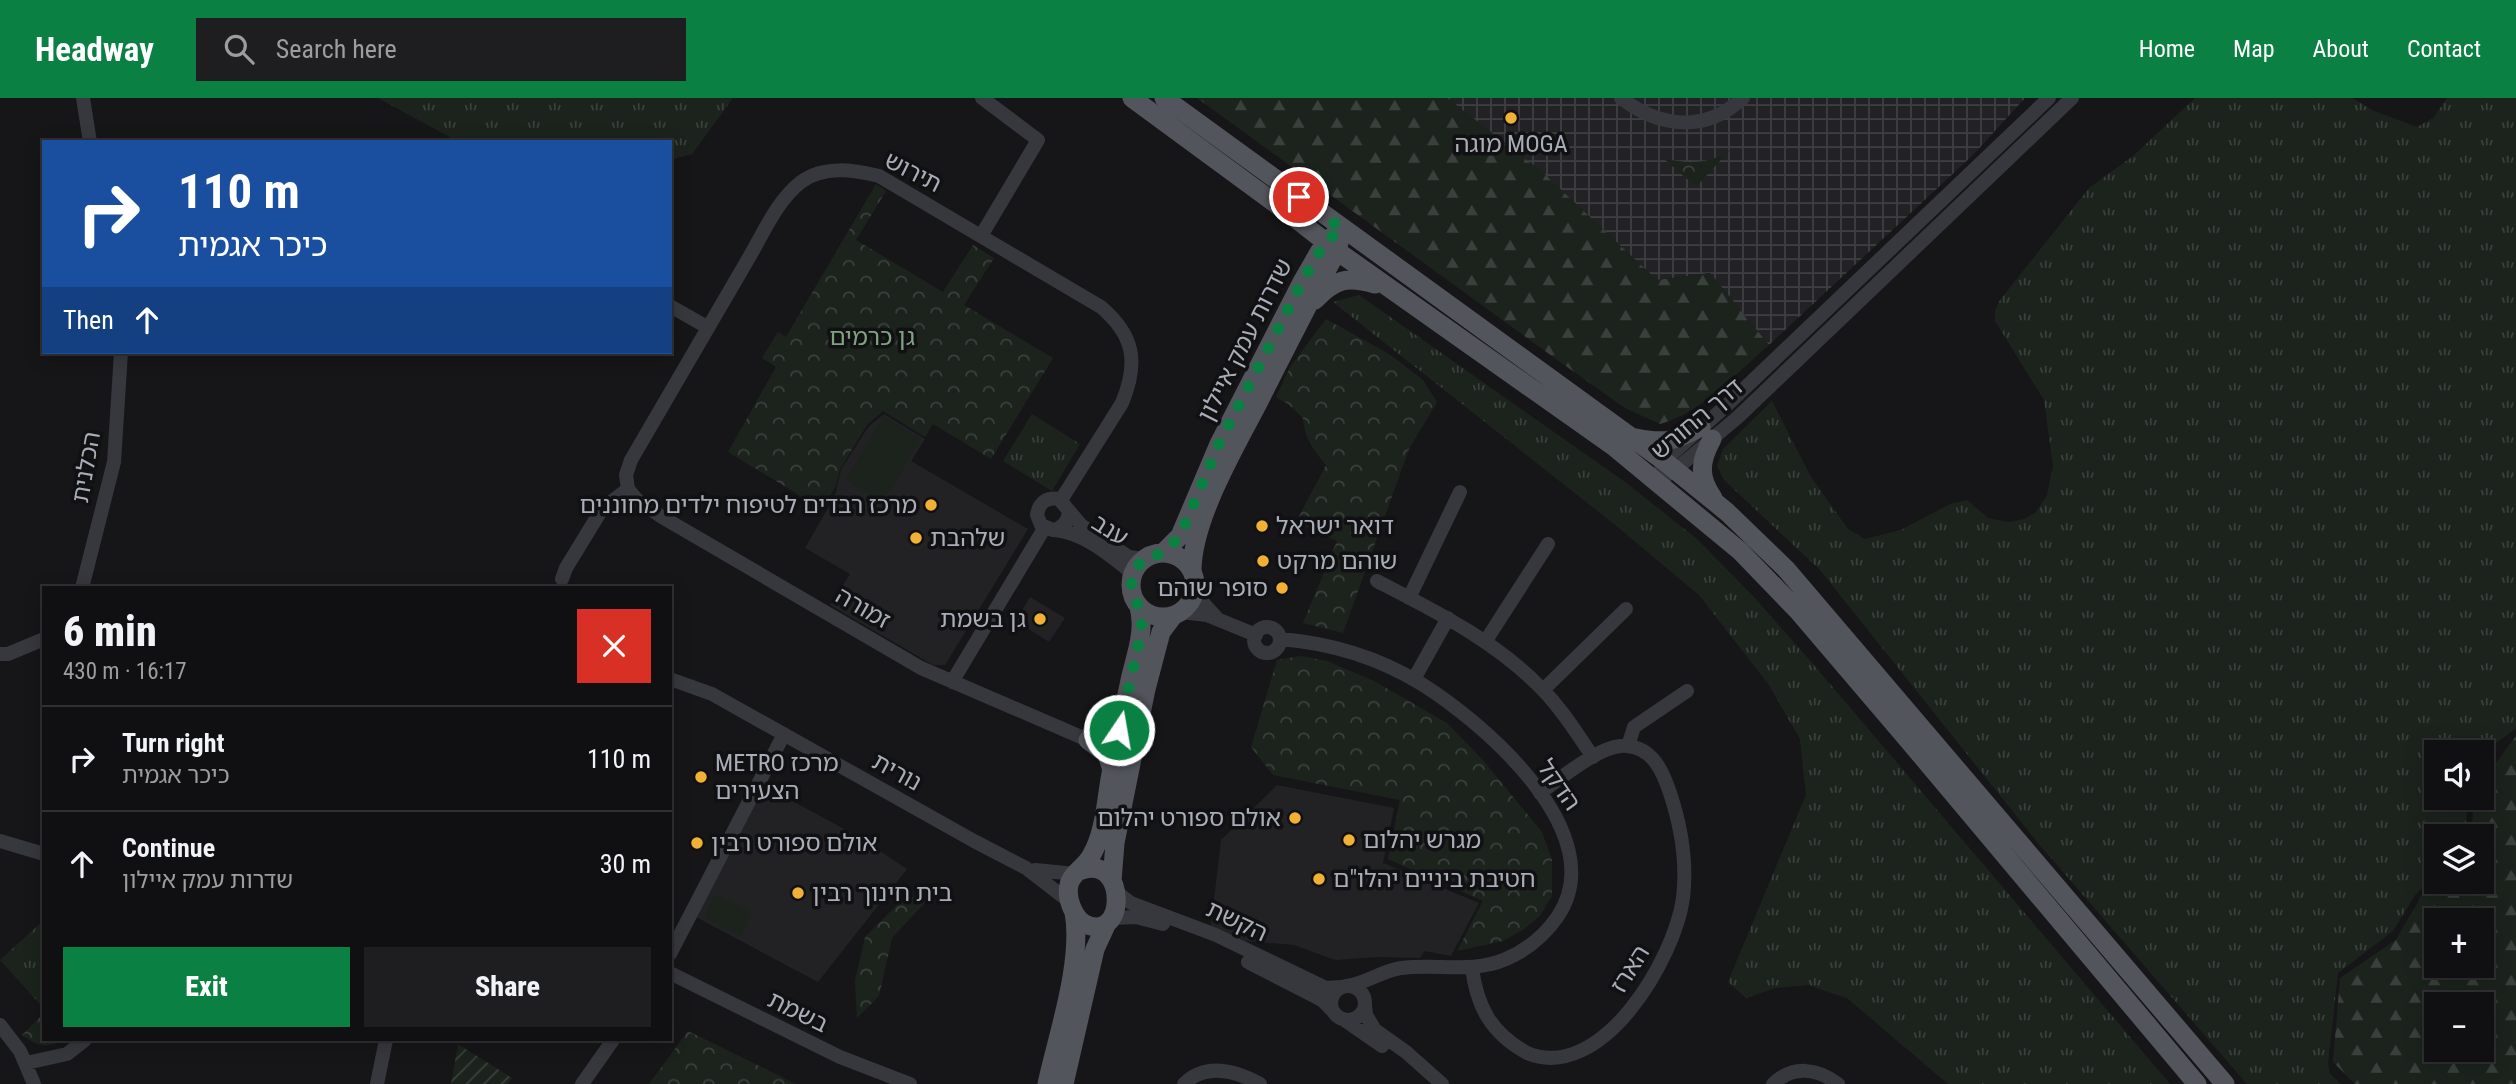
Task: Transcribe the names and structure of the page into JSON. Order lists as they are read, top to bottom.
{
  "streets": {
    "main road": ["שדרות עמק איילון"],
    "street": [
      "תירוש",
      "דרך החורש",
      "הכלנית",
      "ענב",
      "זמורה",
      "נורית",
      "הדקל",
      "הקשת",
      "הארז",
      "בשמת"
    ]
  },
  "crossings": [
    ["תירוש", "ענב"],
    ["תירוש", "זמורה"],
    ["שדרות עמק איילון", "ענב"],
    ["נורית", "הקשת"],
    ["הדקל", "הקשת"],
    ["הדקל", "הארז"]
  ],
  "parks": ["גן כרמים"],
  "places": [
    "מוגה MOGA",
    "מרכז רבדים לטיפוח ילדים מחוננים",
    "דואר ישראל",
    "שלהבת",
    "שוהם מרקט",
    "סופר שוהם",
    "גן בשמת",
    "METRO מרכז הצעירים",
    "אולם ספורט יהלום",
    "מגרש יהלום",
    "אולם ספורט רבין",
    "חטיבת ביניים יהלו\"ם",
    "בית חינוך רבין"
  ],
  "page": {
    "header": "Headway",
    "search": "Search here",
    "nav": [
      "Home",
      "Map",
      "About",
      "Contact"
    ],
    "turn": ["110 m", "כיכר אגמית"],
    "then": "Then",
    "heading": ["6 min", "430 m · 16:17"],
    "list": [
      {
        "name": "Turn right",
        "note": "כיכר אגמית",
        "value": "110 m"
      },
      {
        "name": "Continue",
        "note": "שדרות עמק איילון",
        "value": "30 m"
      }
    ],
    "map_buttons": ["+", "−"],
    "buttons": ["Exit", "Share"]
  }
}
